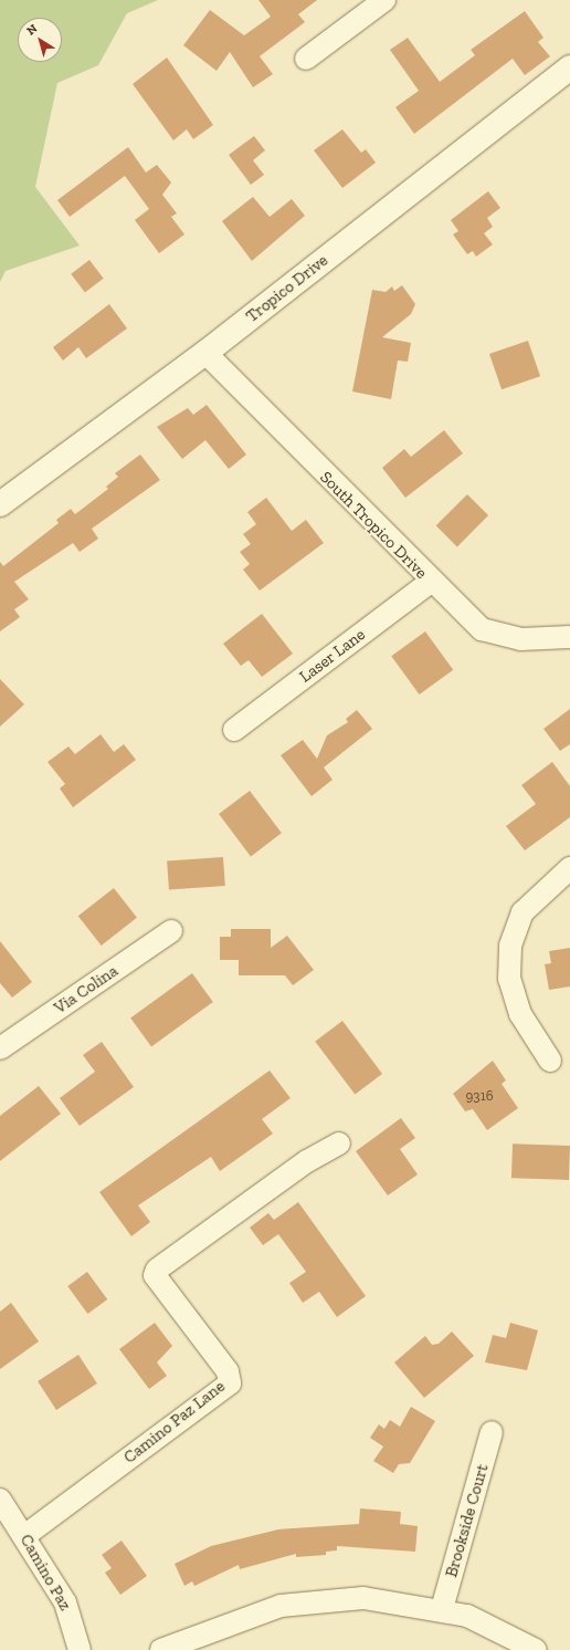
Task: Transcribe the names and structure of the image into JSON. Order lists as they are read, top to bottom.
{
  "streets": {
    "street": [
      "Tropico Drive",
      "South Tropico Drive",
      "Laser Lane",
      "Via Colina",
      "Camino Paz Lane",
      "Brookside Court",
      "Camino Paz"
    ]
  },
  "crossings": [
    ["Tropico Drive", "South Tropico Drive"],
    ["South Tropico Drive", "Laser Lane"],
    ["Camino Paz Lane", "Camino Paz"]
  ],
  "house_numbers": ["9316"],
  "north": "top left"
}
